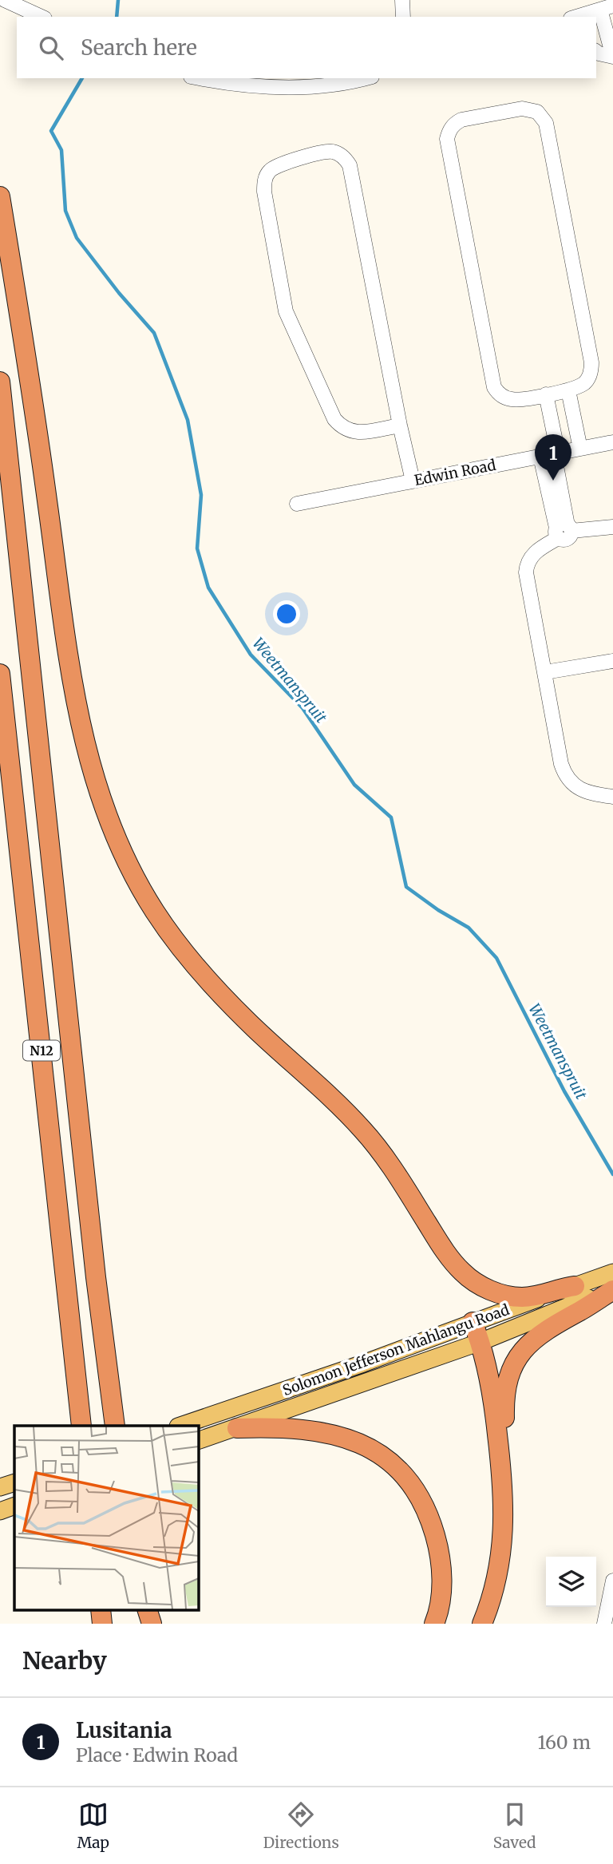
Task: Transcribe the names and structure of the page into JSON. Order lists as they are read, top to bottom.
{
  "streets": {
    "highway": ["N12"],
    "main road": ["Solomon Jefferson Mahlangu Road"],
    "street": ["Edwin Road"]
  },
  "water": ["Weetmanspruit"],
  "page": {
    "search": "Search here",
    "pins": "1",
    "heading": "Nearby",
    "list": [
      {
        "mark": "1",
        "name": "Lusitania",
        "note": "Place · Edwin Road",
        "value": "160 m"
      }
    ],
    "nav": ["Map", "Directions", "Saved"]
  }
}
